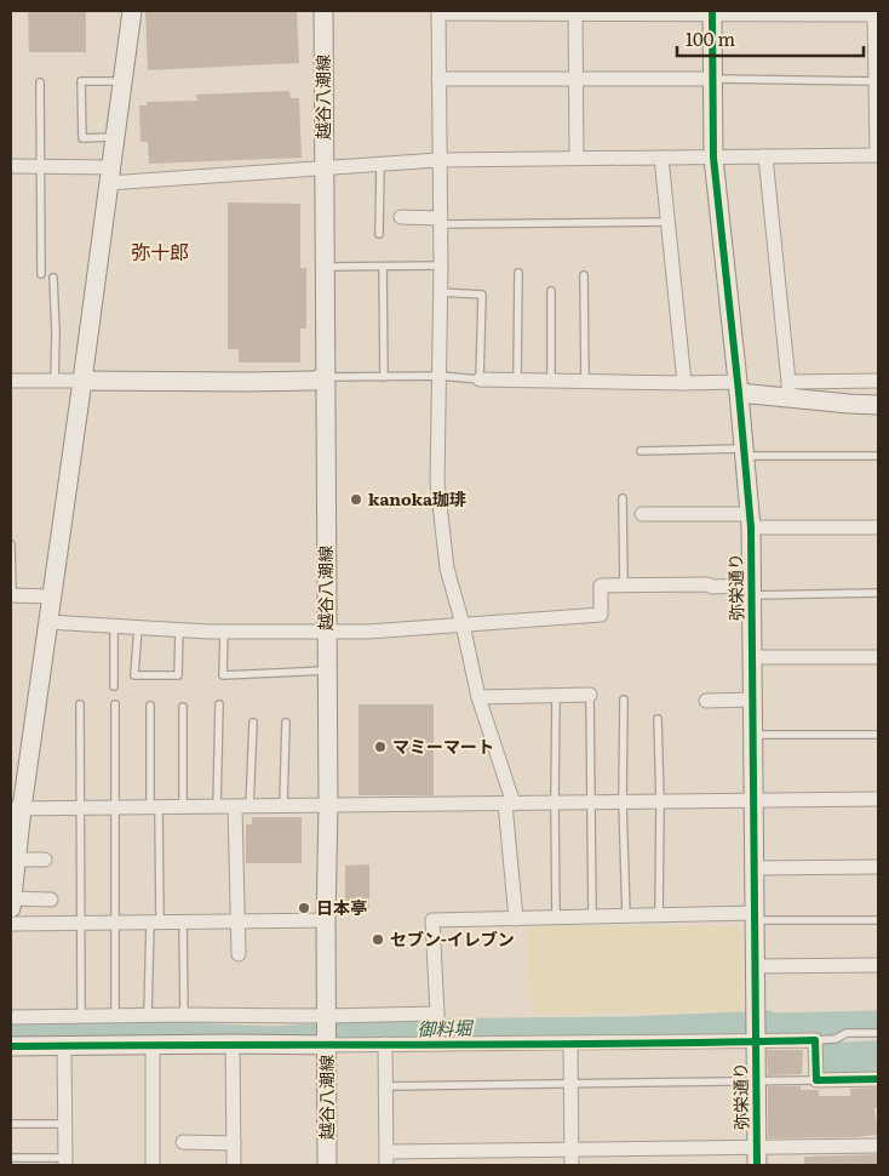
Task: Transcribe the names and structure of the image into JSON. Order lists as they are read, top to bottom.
{
  "streets": {
    "street": ["越谷八潮線", "弥栄通り"]
  },
  "districts": ["弥十郎"],
  "water": ["御料堀"],
  "places": [
    "kanoka珈琲",
    "マミーマート",
    "日本亭",
    "セブン-イレブン"
  ],
  "scale_bar": "100 m"
}
